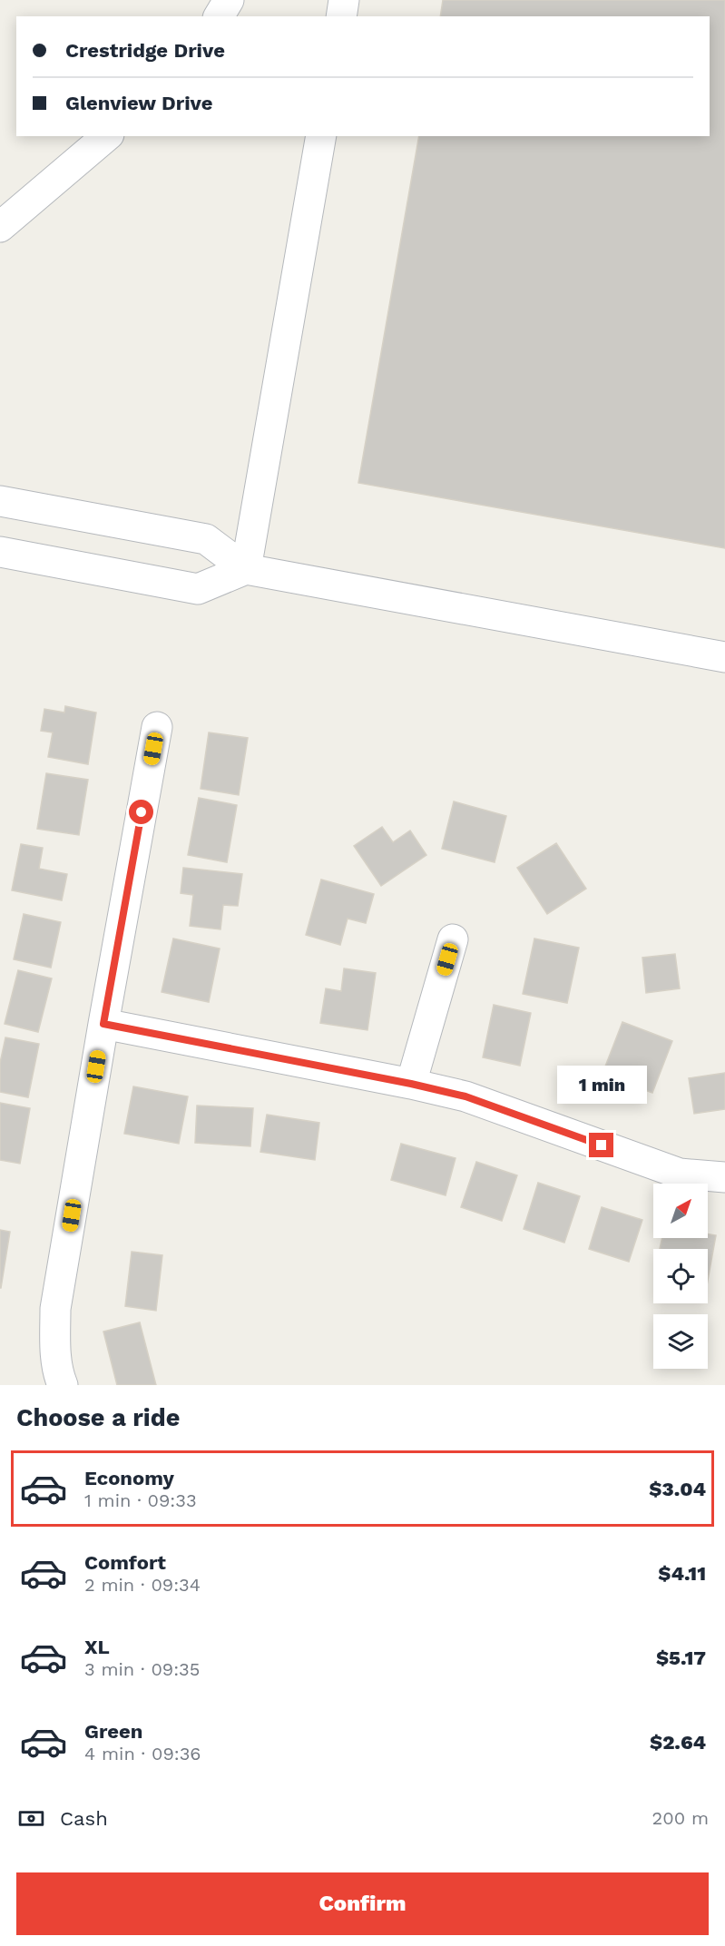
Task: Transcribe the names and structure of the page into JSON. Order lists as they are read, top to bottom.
{
  "north": "top right",
  "page": {
    "banner": ["Crestridge Drive", "Glenview Drive"],
    "bubble": "1 min",
    "heading": "Choose a ride",
    "list": [
      {
        "name": "Economy",
        "note": "1 min · 09:33",
        "value": "$3.04"
      },
      {
        "name": "Comfort",
        "note": "2 min · 09:34",
        "value": "$4.11"
      },
      {
        "name": "XL",
        "note": "3 min · 09:35",
        "value": "$5.17"
      },
      {
        "name": "Green",
        "note": "4 min · 09:36",
        "value": "$2.64"
      }
    ],
    "pay": ["Cash", "200 m"],
    "buttons": "Confirm"
  }
}
